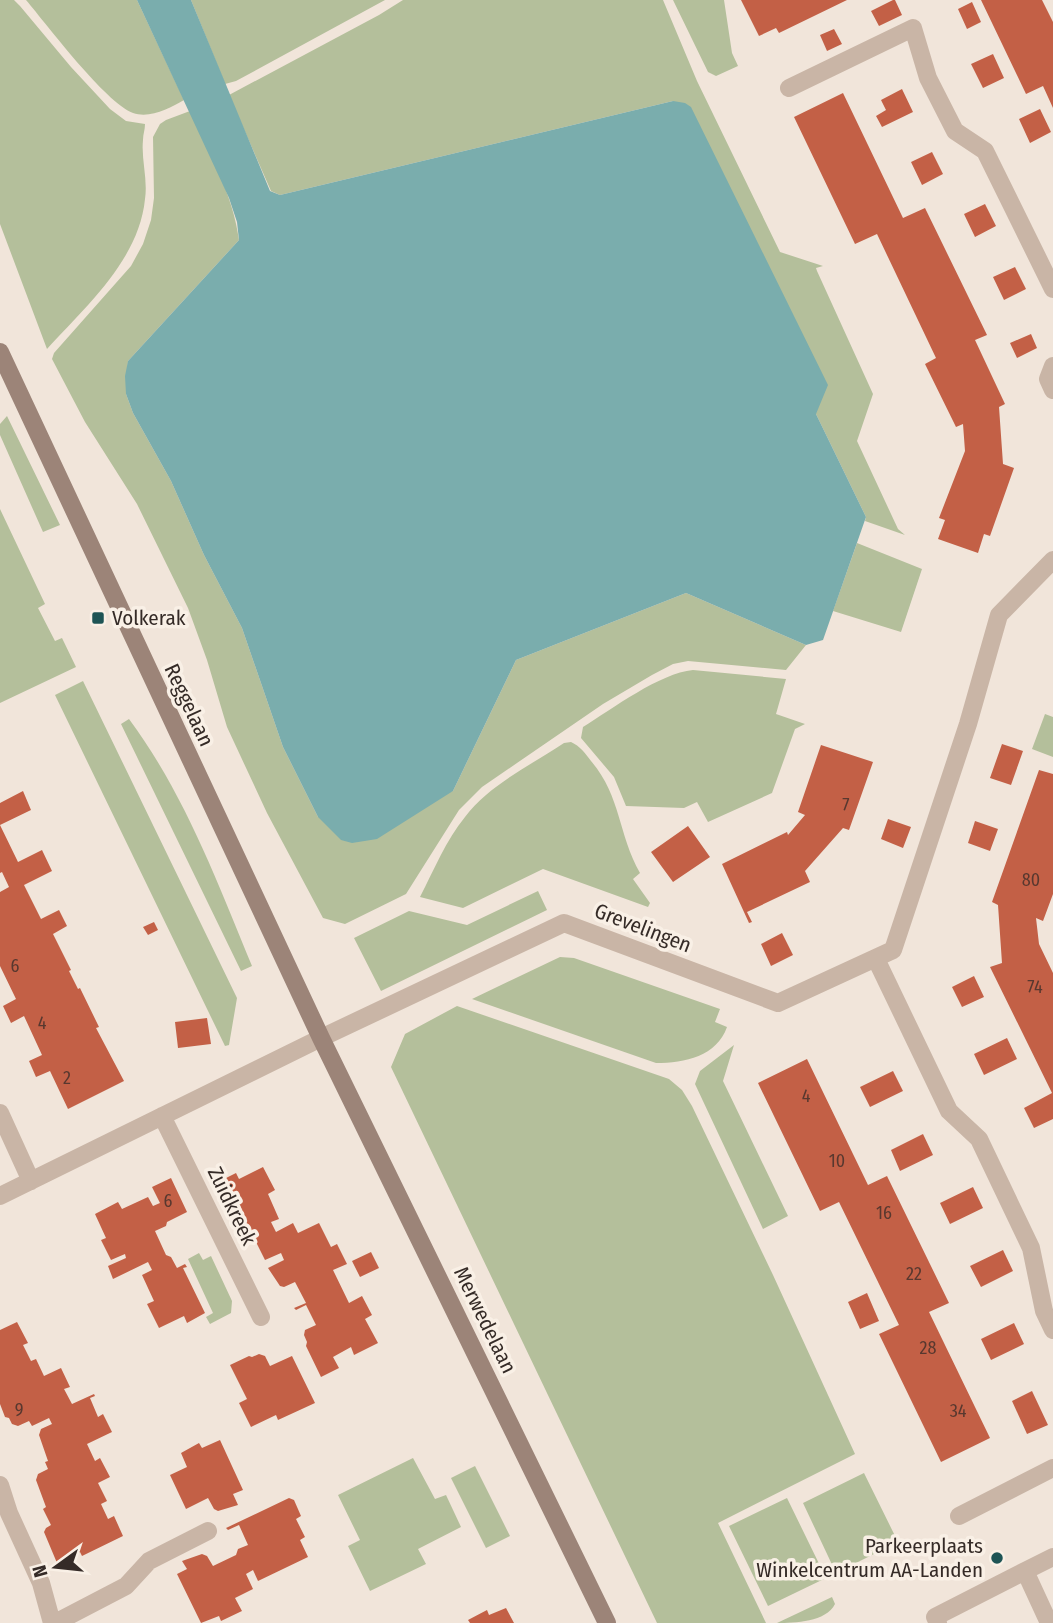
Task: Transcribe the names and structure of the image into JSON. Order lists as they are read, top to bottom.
{
  "streets": {
    "street": [
      "Reggelaan",
      "Grevelingen",
      "Zuidkreek",
      "Merwedelaan"
    ]
  },
  "crossings": [
    ["Reggelaan", "Grevelingen"],
    ["Reggelaan", "Merwedelaan"],
    ["Grevelingen", "Merwedelaan"]
  ],
  "places": {
    "transit": ["Volkerak"],
    "other": ["Parkeerplaats Winkelcentrum AA-Landen"]
  },
  "house_numbers": [
    "7",
    "80",
    "6",
    "74",
    "4",
    "2",
    "4",
    "10",
    "6",
    "16",
    "22",
    "28",
    "9",
    "34"
  ],
  "north": "left"
}
